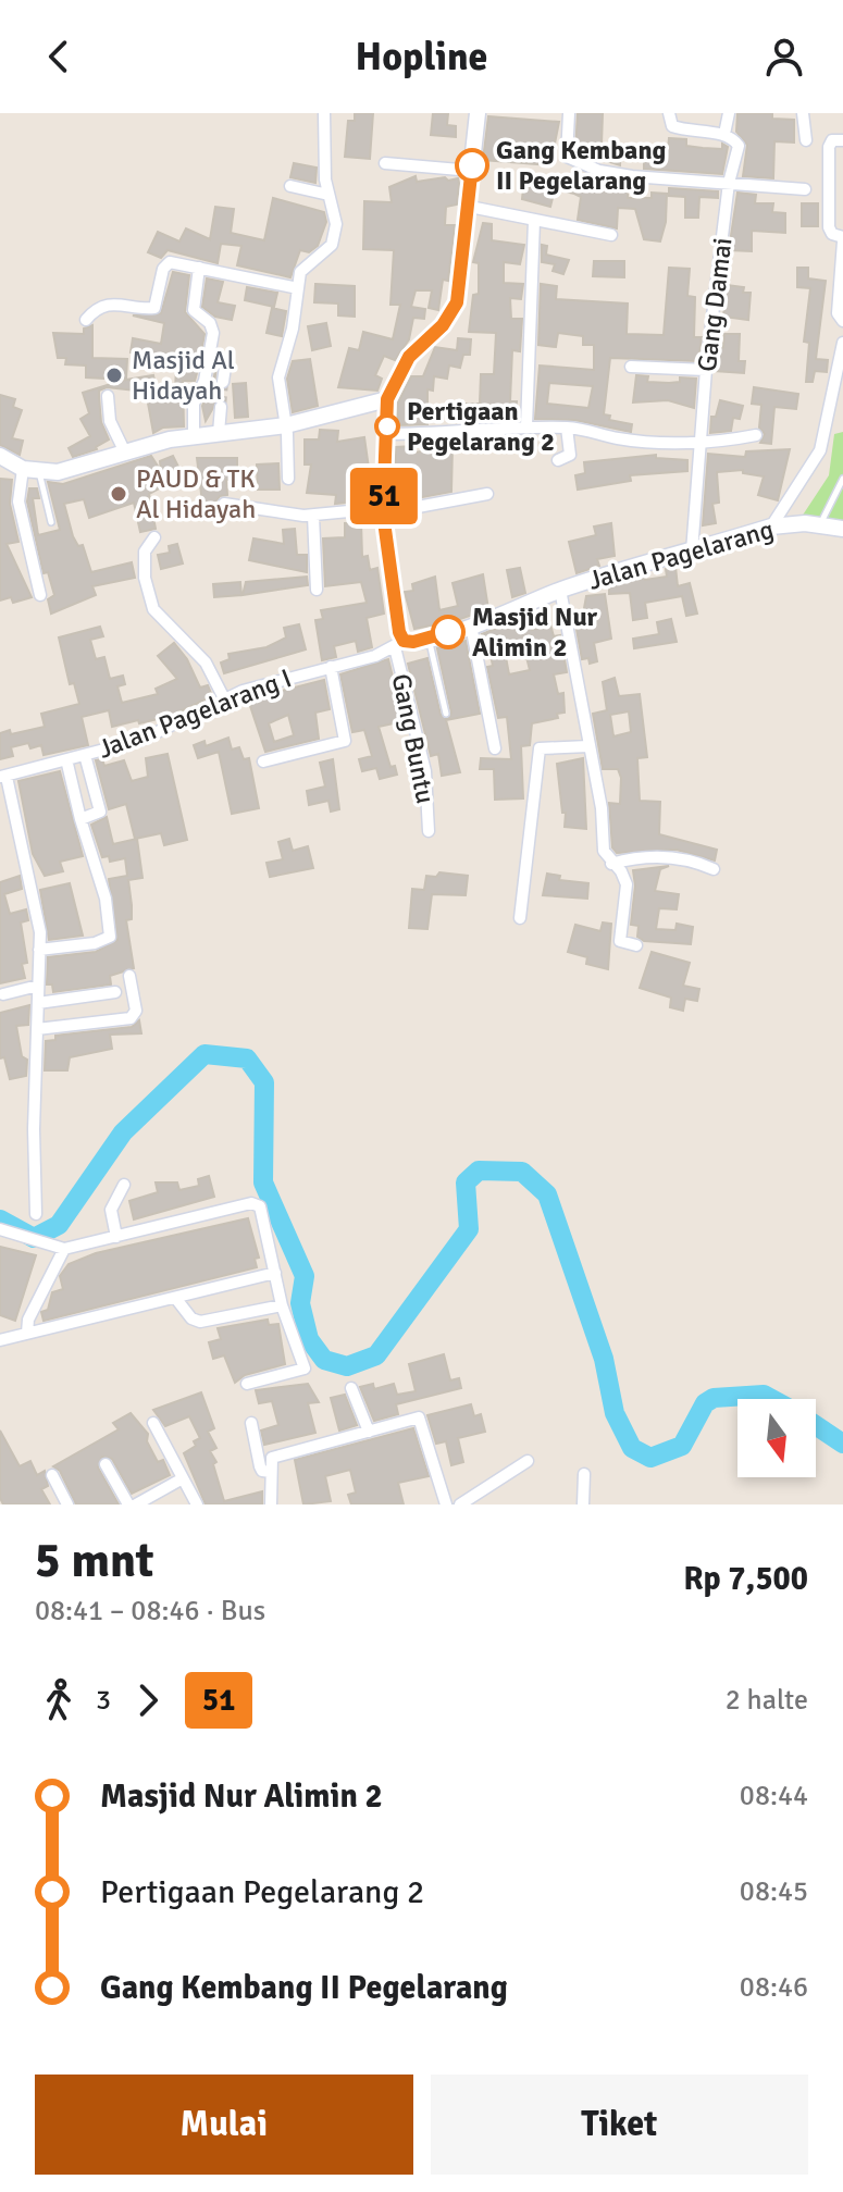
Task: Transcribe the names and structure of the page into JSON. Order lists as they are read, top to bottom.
{
  "streets": {
    "street": [
      "Gang Damai",
      "Jalan Pagelarang",
      "Jalan Pagelarang I",
      "Gang Buntu"
    ]
  },
  "crossings": [
    ["Gang Damai", "Jalan Pagelarang"],
    ["Jalan Pagelarang", "Jalan Pagelarang I"],
    ["Jalan Pagelarang", "Gang Buntu"],
    ["Jalan Pagelarang I", "Gang Buntu"]
  ],
  "places": [
    "Gang Kembang II Pegelarang",
    "Masjid Al Hidayah",
    "Pertigaan Pegelarang 2",
    "PAUD & TK Al Hidayah",
    "Masjid Nur Alimin 2"
  ],
  "lines": ["bus line 51"],
  "north": "bottom",
  "page": {
    "header": "Hopline",
    "on_map": "51",
    "heading": ["5 mnt", "08:41 – 08:46 · Bus", "Rp 7,500"],
    "legs": ["3", "51", "2 halte"],
    "list": [
      {
        "name": "Masjid Nur Alimin 2",
        "value": "08:44"
      },
      {
        "name": "Pertigaan Pegelarang 2",
        "value": "08:45"
      },
      {
        "name": "Gang Kembang II Pegelarang",
        "value": "08:46"
      }
    ],
    "buttons": ["Mulai", "Tiket"]
  }
}
